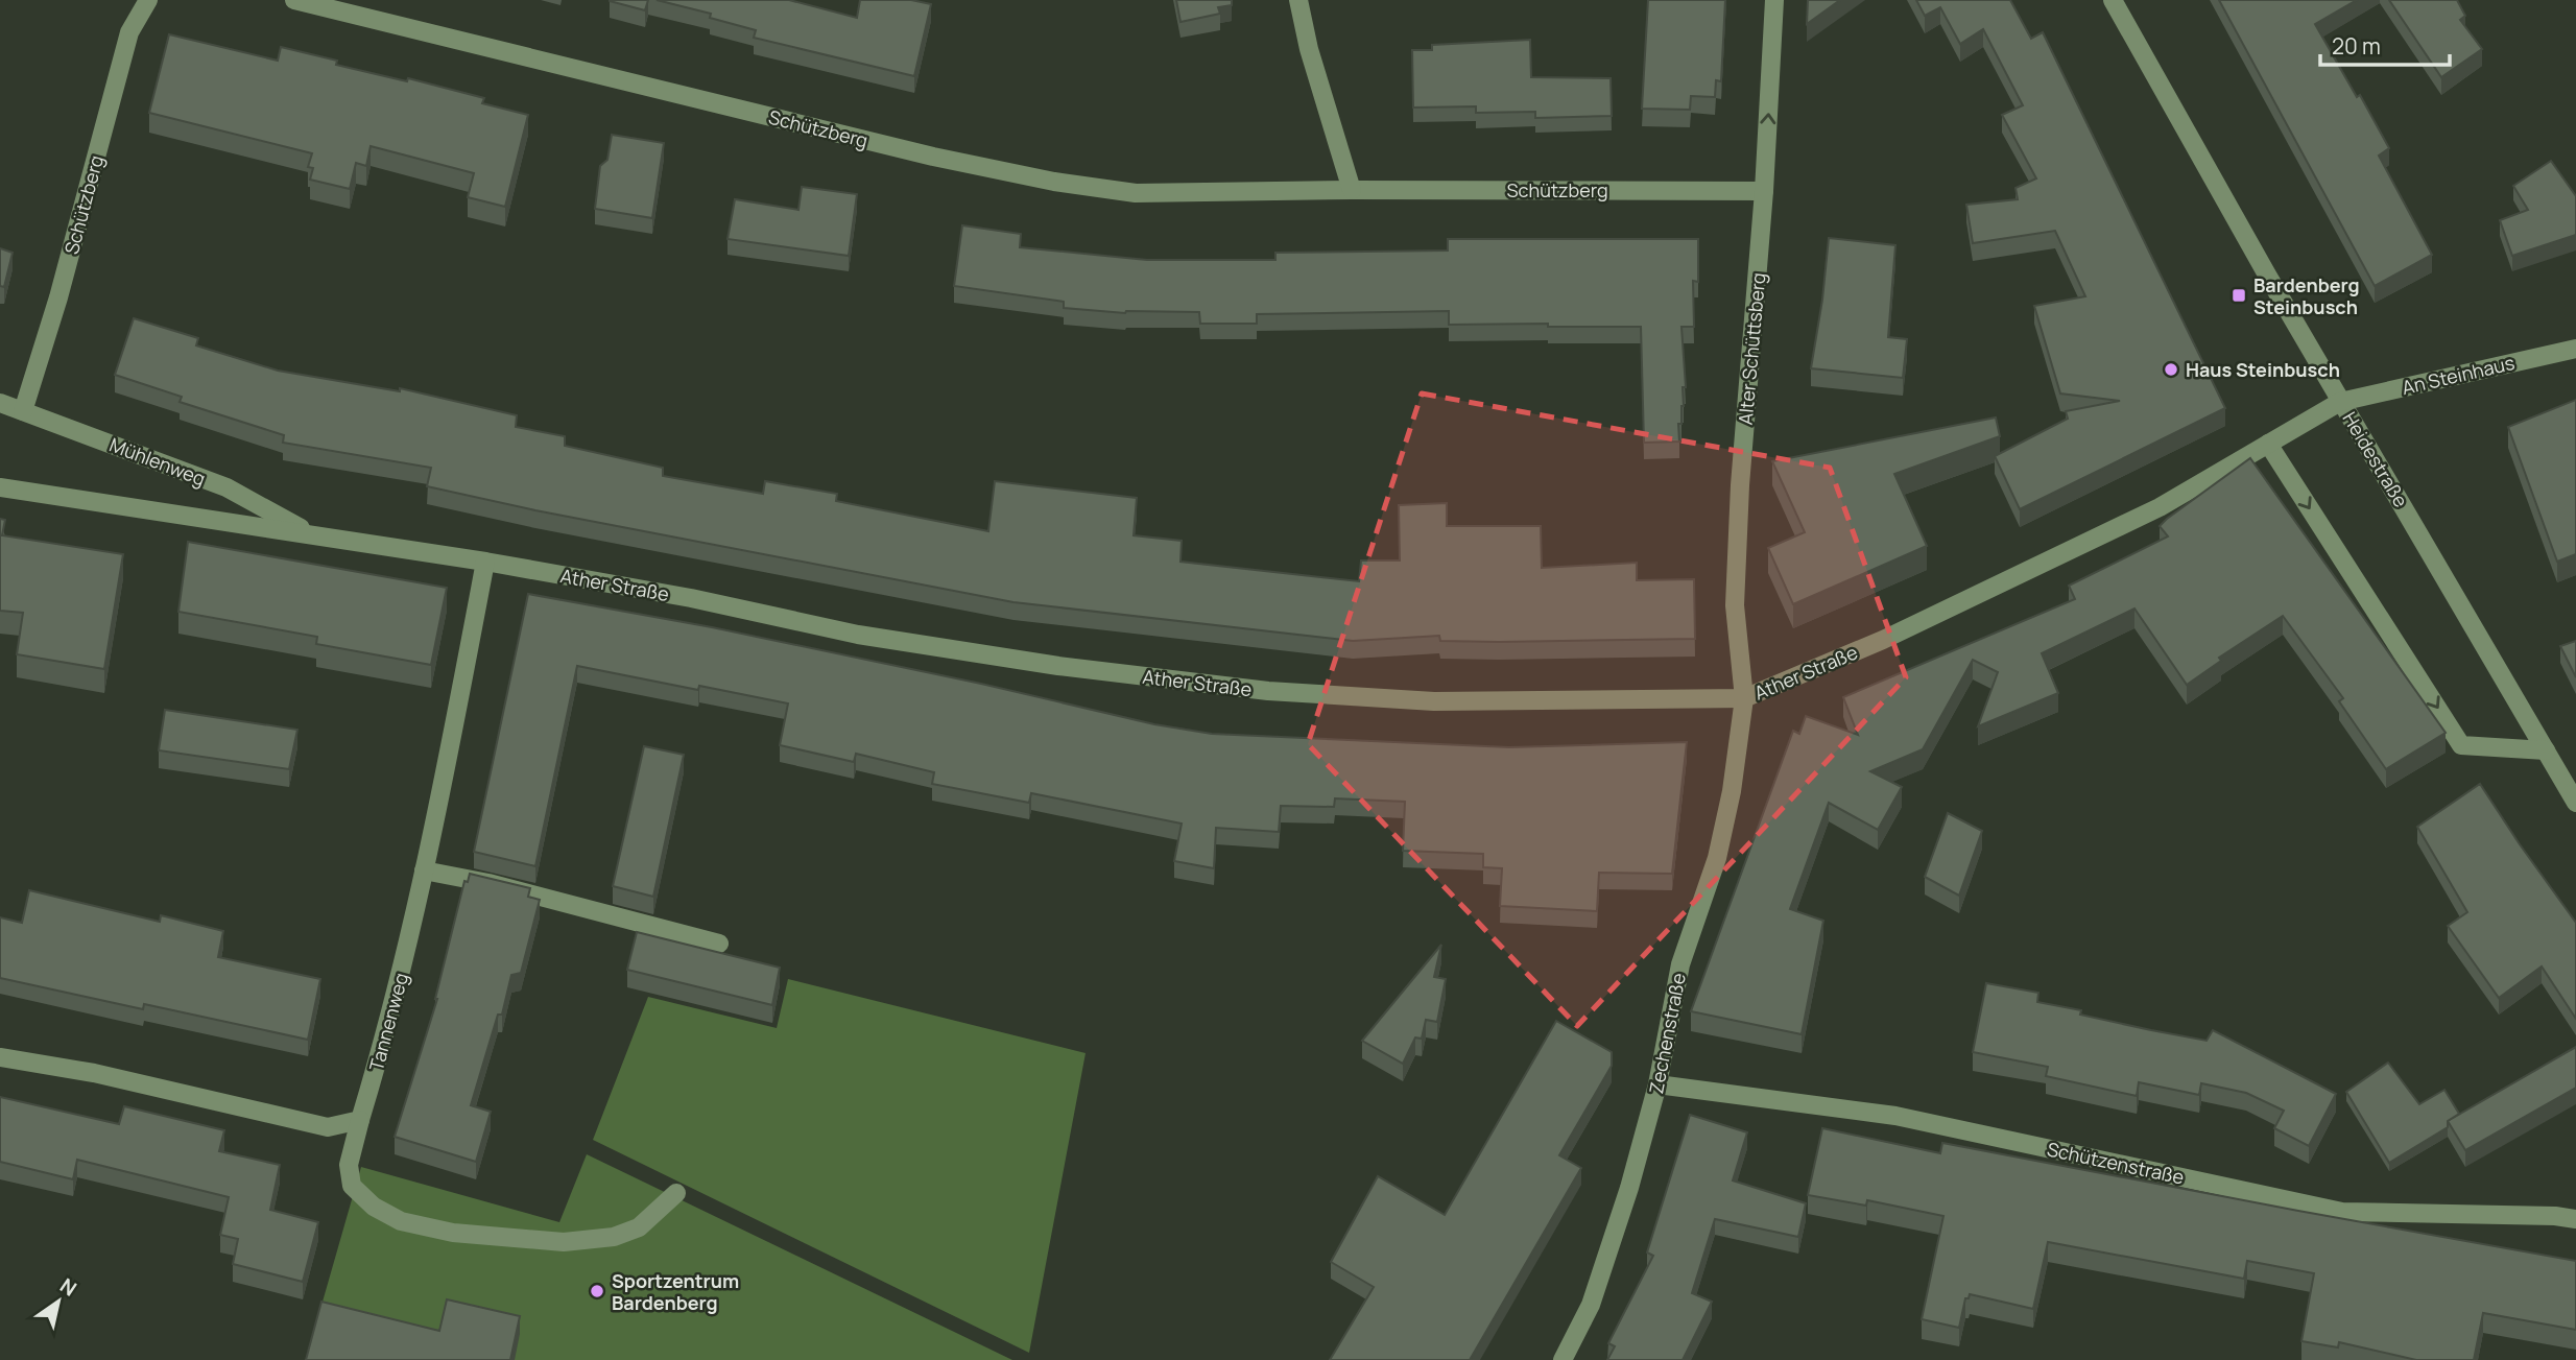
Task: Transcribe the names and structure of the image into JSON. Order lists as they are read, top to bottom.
{
  "streets": {
    "street": [
      "Schützberg",
      "Alter Schüttsberg",
      "An Steinhaus",
      "Heidestraße",
      "Mühlenweg",
      "Ather Straße",
      "Tannenweg",
      "Zechenstraße",
      "Schützenstraße"
    ]
  },
  "crossings": [
    ["Schützberg", "Alter Schüttsberg"],
    ["Schützberg", "Mühlenweg"],
    ["Alter Schüttsberg", "Ather Straße"],
    ["Alter Schüttsberg", "Zechenstraße"],
    ["An Steinhaus", "Heidestraße"],
    ["An Steinhaus", "Ather Straße"],
    ["Heidestraße", "Ather Straße"],
    ["Mühlenweg", "Ather Straße"],
    ["Ather Straße", "Tannenweg"],
    ["Ather Straße", "Zechenstraße"],
    ["Zechenstraße", "Schützenstraße"]
  ],
  "places": {
    "transit": ["Bardenberg Steinbusch"],
    "other": ["Haus Steinbusch", "Sportzentrum Bardenberg"]
  },
  "scale_bar": "20 m",
  "north": "top right"
}
